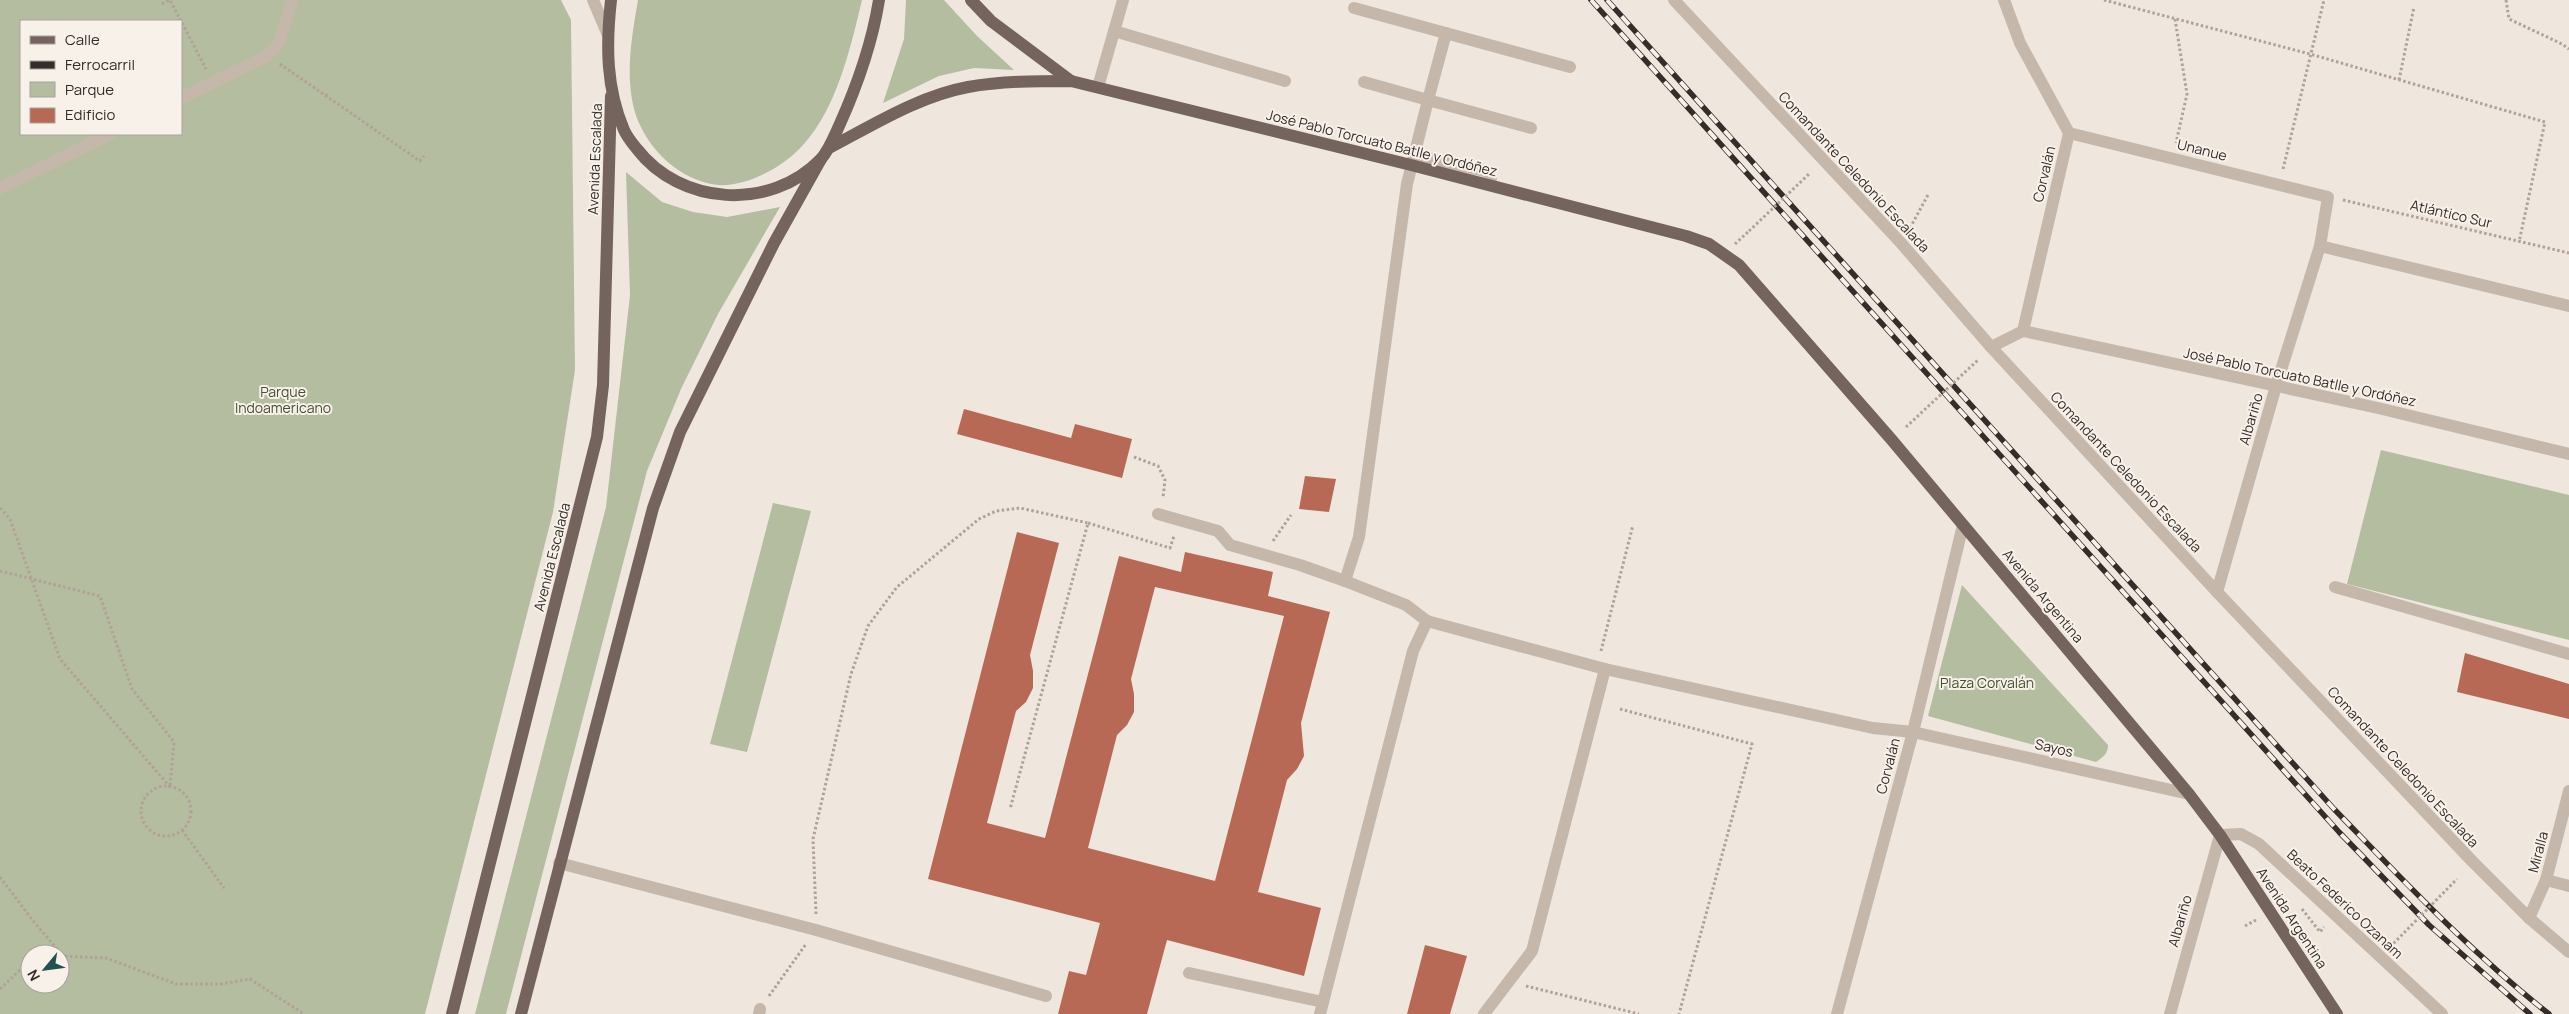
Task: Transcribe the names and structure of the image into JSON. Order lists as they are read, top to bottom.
{
  "streets": {
    "main road": ["José Pablo Torcuato Batlle y Ordóñez", "Avenida Escalada", "Avenida Argentina"],
    "street": [
      "Unanue",
      "Comandante Celedonio Escalada",
      "Corvalán",
      "Albariño",
      "Sayos",
      "Miralla",
      "Beato Federico Ozanam"
    ],
    "path": ["Atlántico Sur"]
  },
  "crossings": [
    ["José Pablo Torcuato Batlle y Ordóñez", "Corvalán"],
    ["José Pablo Torcuato Batlle y Ordóñez", "Albariño"],
    ["José Pablo Torcuato Batlle y Ordóñez", "Avenida Argentina"],
    ["Unanue", "Corvalán"],
    ["Unanue", "Atlántico Sur"],
    ["Unanue", "Albariño"],
    ["Comandante Celedonio Escalada", "Albariño"],
    ["Comandante Celedonio Escalada", "Miralla"],
    ["Corvalán", "Avenida Argentina"],
    ["Corvalán", "Sayos"],
    ["Atlántico Sur", "Albariño"],
    ["Albariño", "Avenida Argentina"],
    ["Albariño", "Beato Federico Ozanam"],
    ["Avenida Argentina", "Sayos"],
    ["Avenida Argentina", "Beato Federico Ozanam"]
  ],
  "parks": ["Parque Indoamericano", "Plaza Corvalán"],
  "legend": [
    "Calle",
    "Ferrocarril",
    "Parque",
    "Edificio"
  ],
  "north": "bottom left"
}
